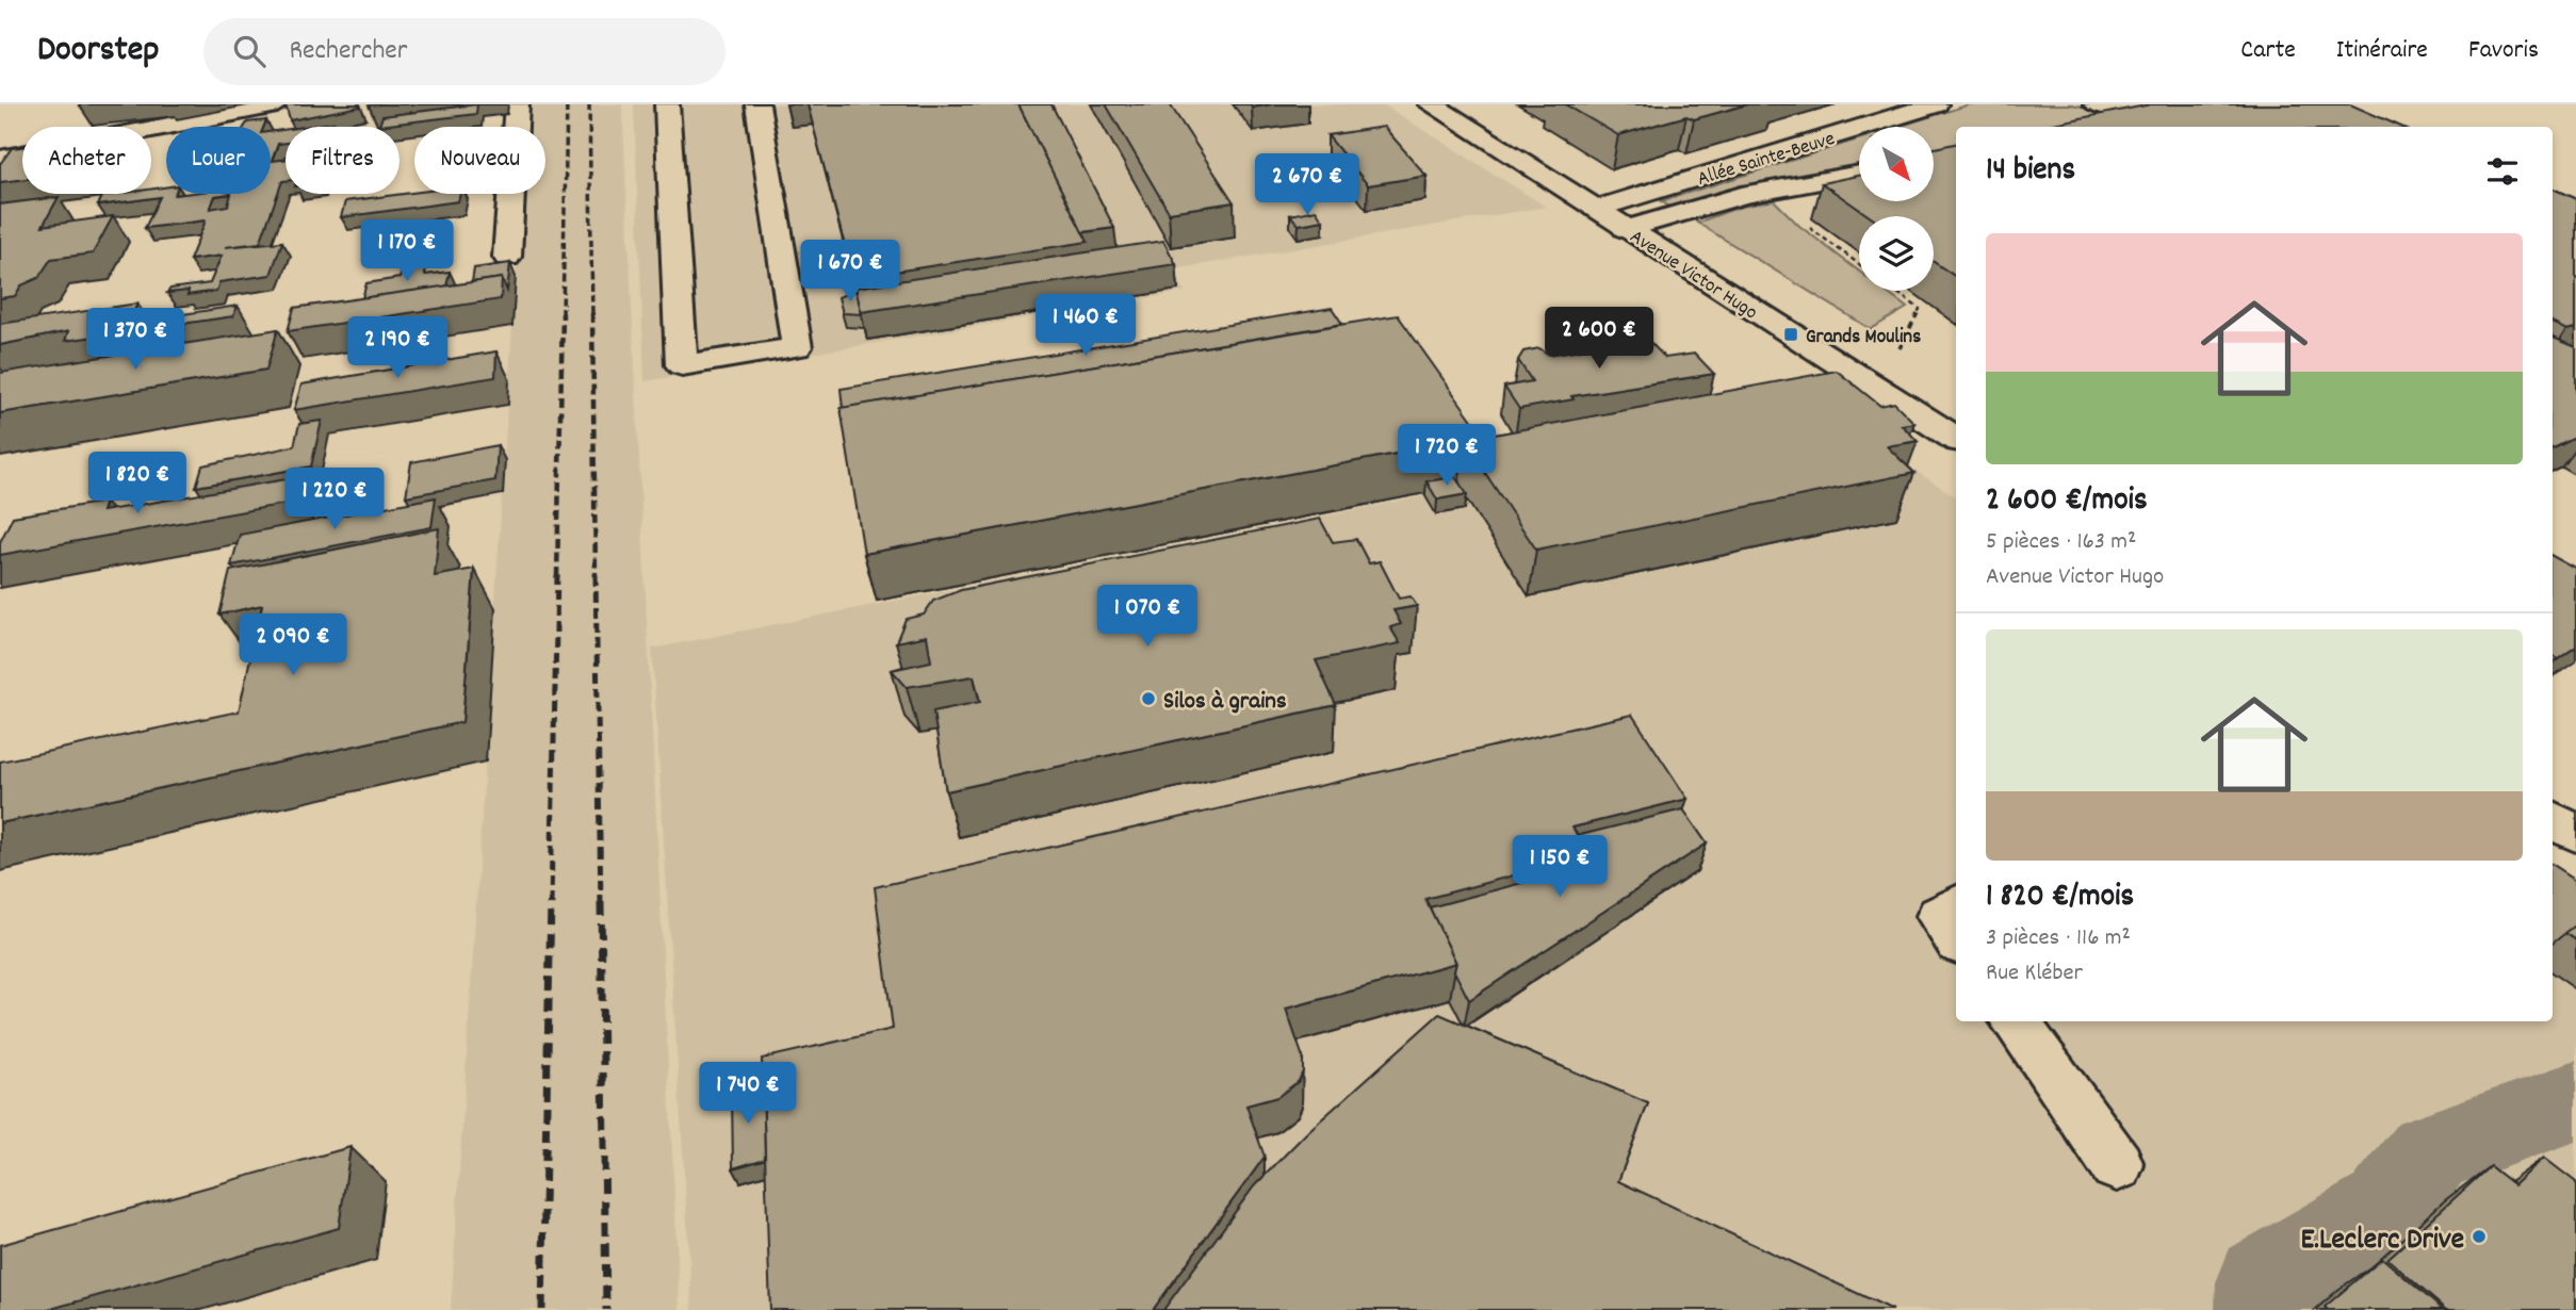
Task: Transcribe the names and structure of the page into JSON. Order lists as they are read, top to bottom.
{
  "streets": {
    "main road": ["Allée Sainte-Beuve", "Avenue Victor Hugo"]
  },
  "crossings": [
    ["Allée Sainte-Beuve", "Avenue Victor Hugo"]
  ],
  "places": {
    "transit": ["Grands Moulins"],
    "other": ["Silos à grains", "E.Leclerc Drive"]
  },
  "north": "bottom right",
  "page": {
    "header": "Doorstep",
    "search": "Rechercher",
    "nav": ["Carte", "Itinéraire", "Favoris"],
    "chip": [
      "Acheter",
      "Louer",
      "Filtres",
      "Nouveau"
    ],
    "heading": "14 biens",
    "price": [
      "2 670 €",
      "1 170 €",
      "1 670 €",
      "1 460 €",
      "2 600 €",
      "1 370 €",
      "2 190 €",
      "1 720 €",
      "1 820 €",
      "1 220 €",
      "1 070 €",
      "2 090 €",
      "1 150 €",
      "1 740 €"
    ],
    "list": [
      {
        "name": "2 600 €/mois",
        "note": "5 pièces · 163 m² · Avenue Victor Hugo"
      },
      {
        "name": "1 820 €/mois",
        "note": "3 pièces · 116 m² · Rue Kléber"
      }
    ]
  }
}
